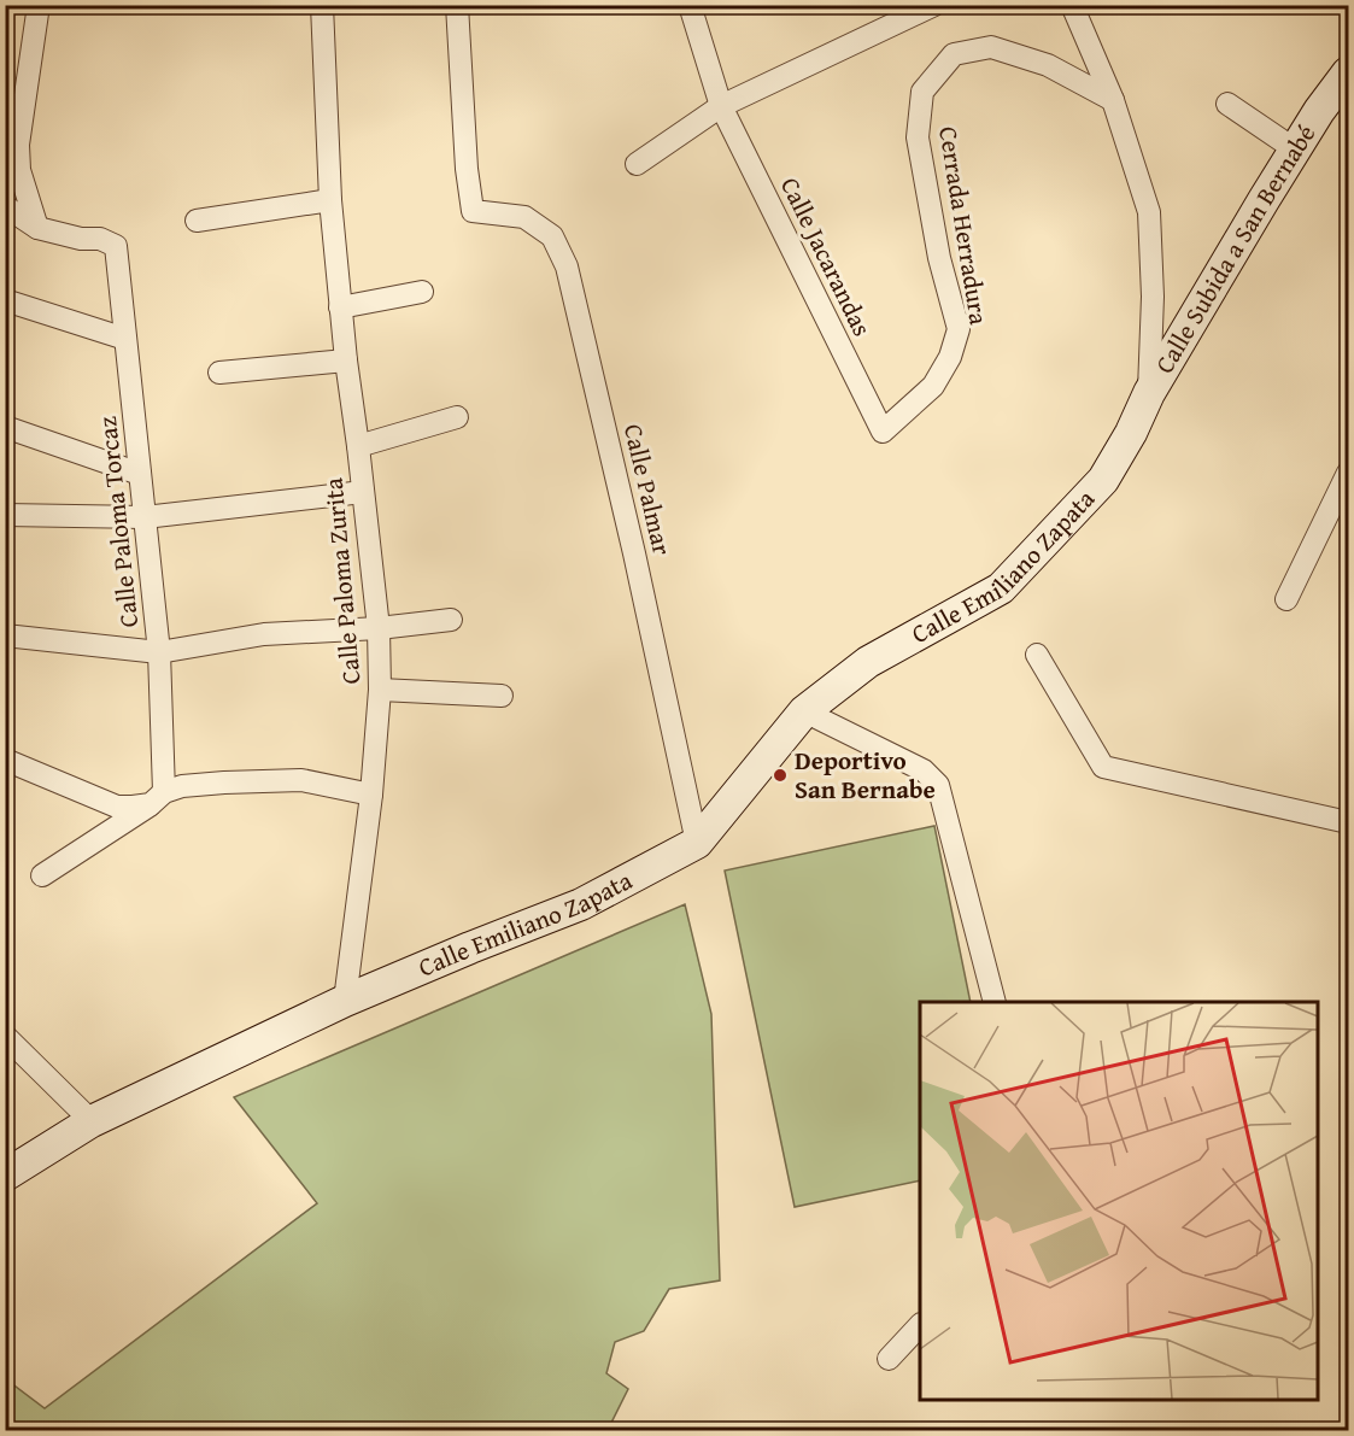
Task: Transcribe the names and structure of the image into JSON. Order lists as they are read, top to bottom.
{
  "streets": {
    "street": [
      "Cerrada Herradura",
      "Calle Subida a San Bernabé",
      "Calle Jacarandas",
      "Calle Palmar",
      "Calle Paloma Torcaz",
      "Calle Emiliano Zapata",
      "Calle Paloma Zurita"
    ]
  },
  "crossings": [
    ["Cerrada Herradura", "Calle Jacarandas"],
    ["Calle Subida a San Bernabé", "Calle Emiliano Zapata"],
    ["Calle Palmar", "Calle Emiliano Zapata"],
    ["Calle Emiliano Zapata", "Calle Paloma Zurita"]
  ],
  "places": ["Deportivo San Bernabe"]
}
